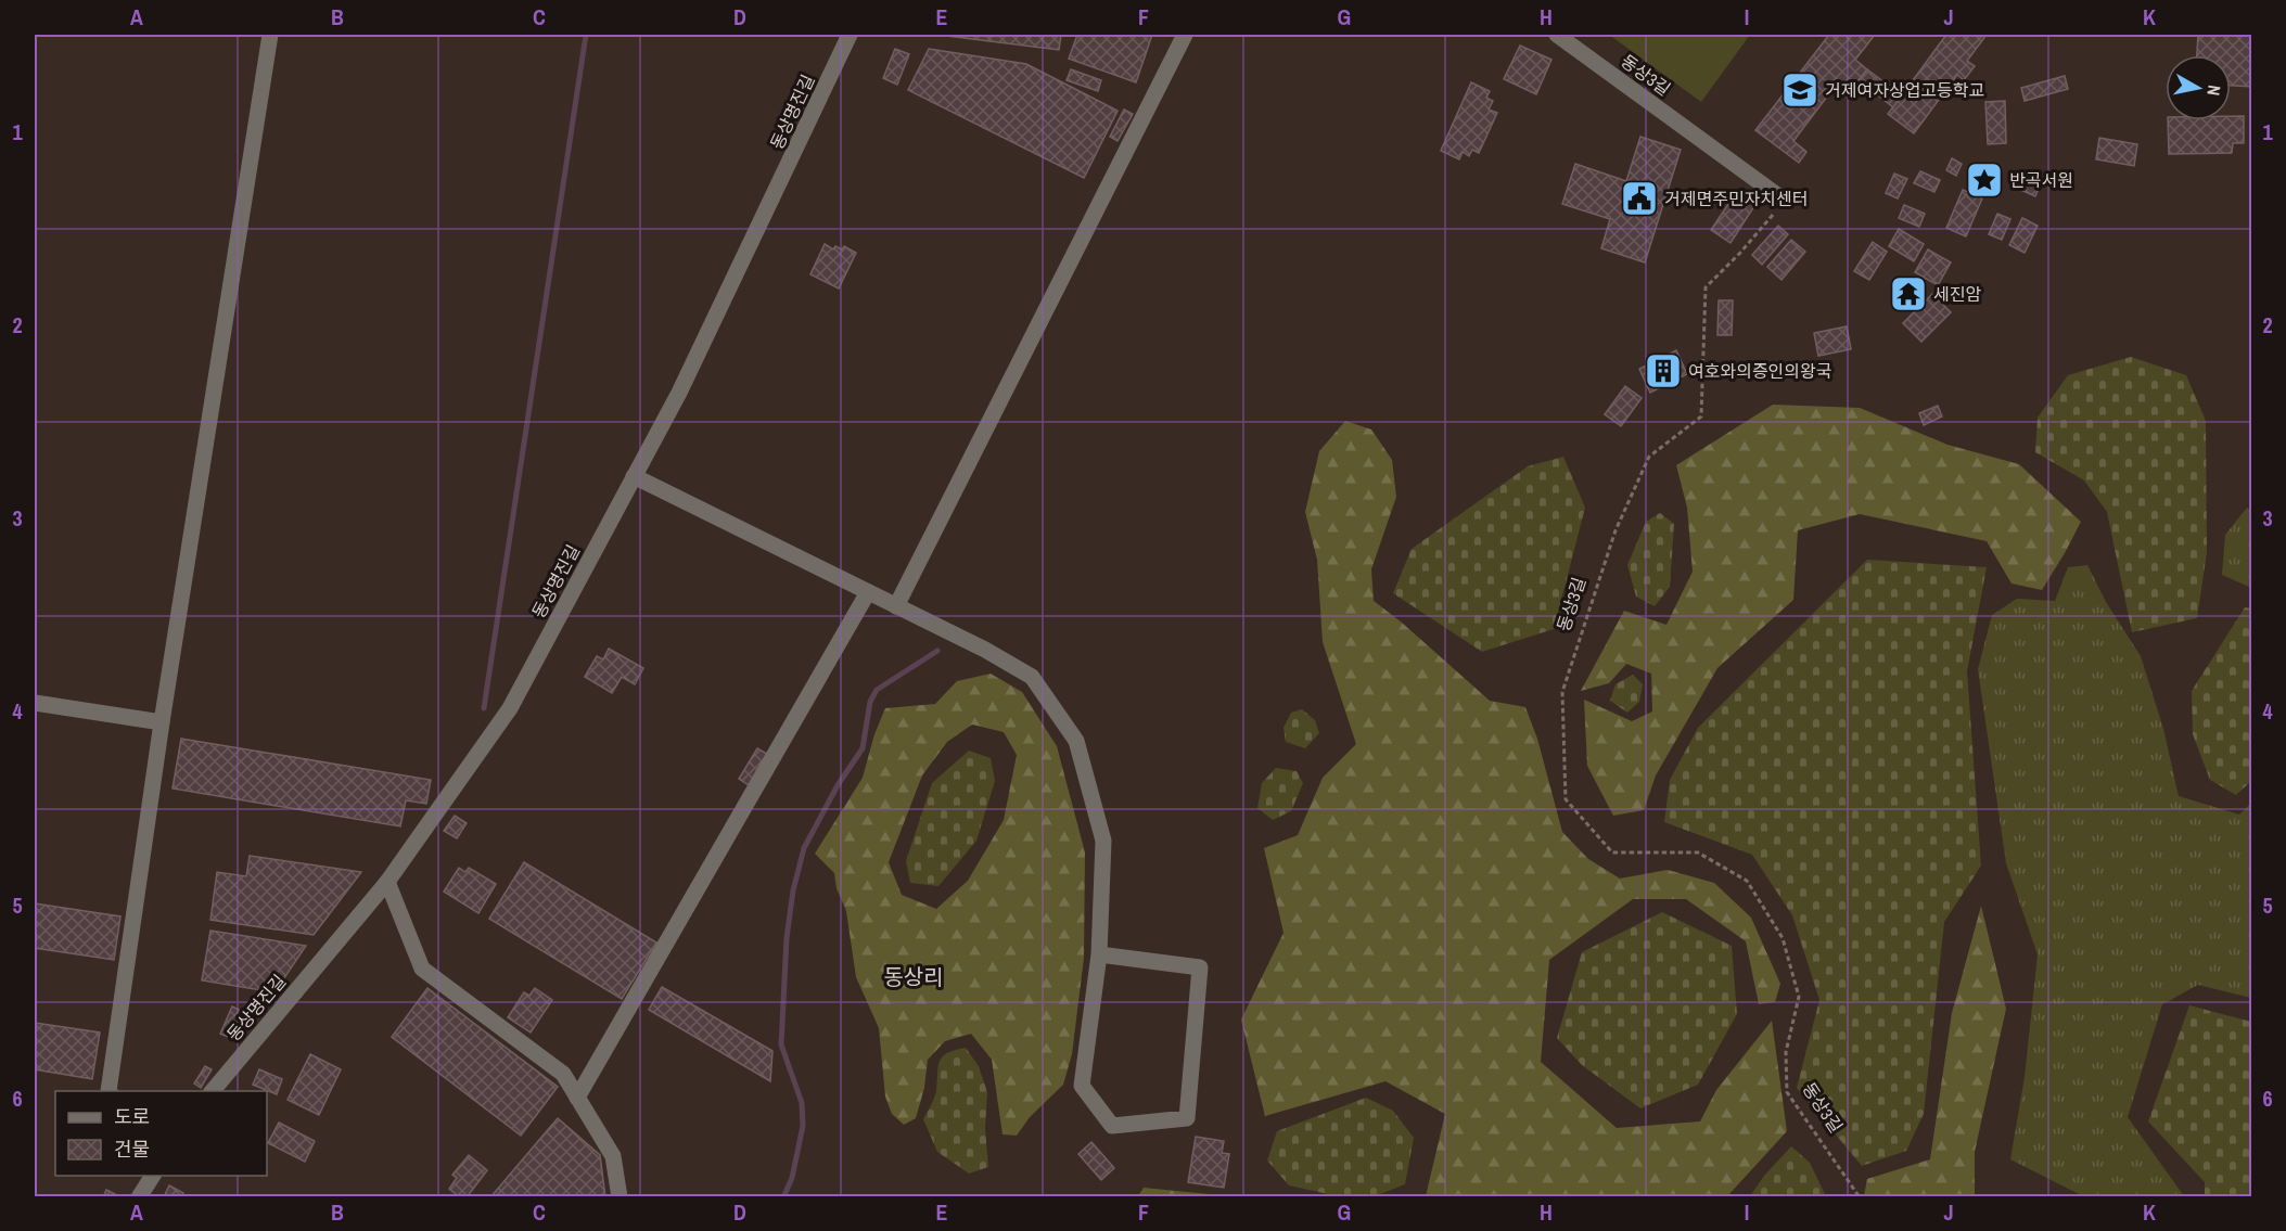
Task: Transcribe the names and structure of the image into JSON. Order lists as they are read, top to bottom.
{
  "streets": {
    "street": ["동상3길", "동상명진길"]
  },
  "districts": ["동상리"],
  "places": {
    "school or university": ["거제여자상업고등학교"],
    "place": ["반곡서원"],
    "public building": ["거제면주민자치센터"],
    "temple": ["세진암"],
    "building": ["여호와의증인의왕국"]
  },
  "legend": ["도로", "건물"],
  "north": "right",
  "grid": {
    "columns": [
      "A",
      "B",
      "C",
      "D",
      "E",
      "F",
      "G",
      "H",
      "I",
      "J",
      "K"
    ],
    "rows": [
      "1",
      "2",
      "3",
      "4",
      "5",
      "6"
    ]
  }
}
